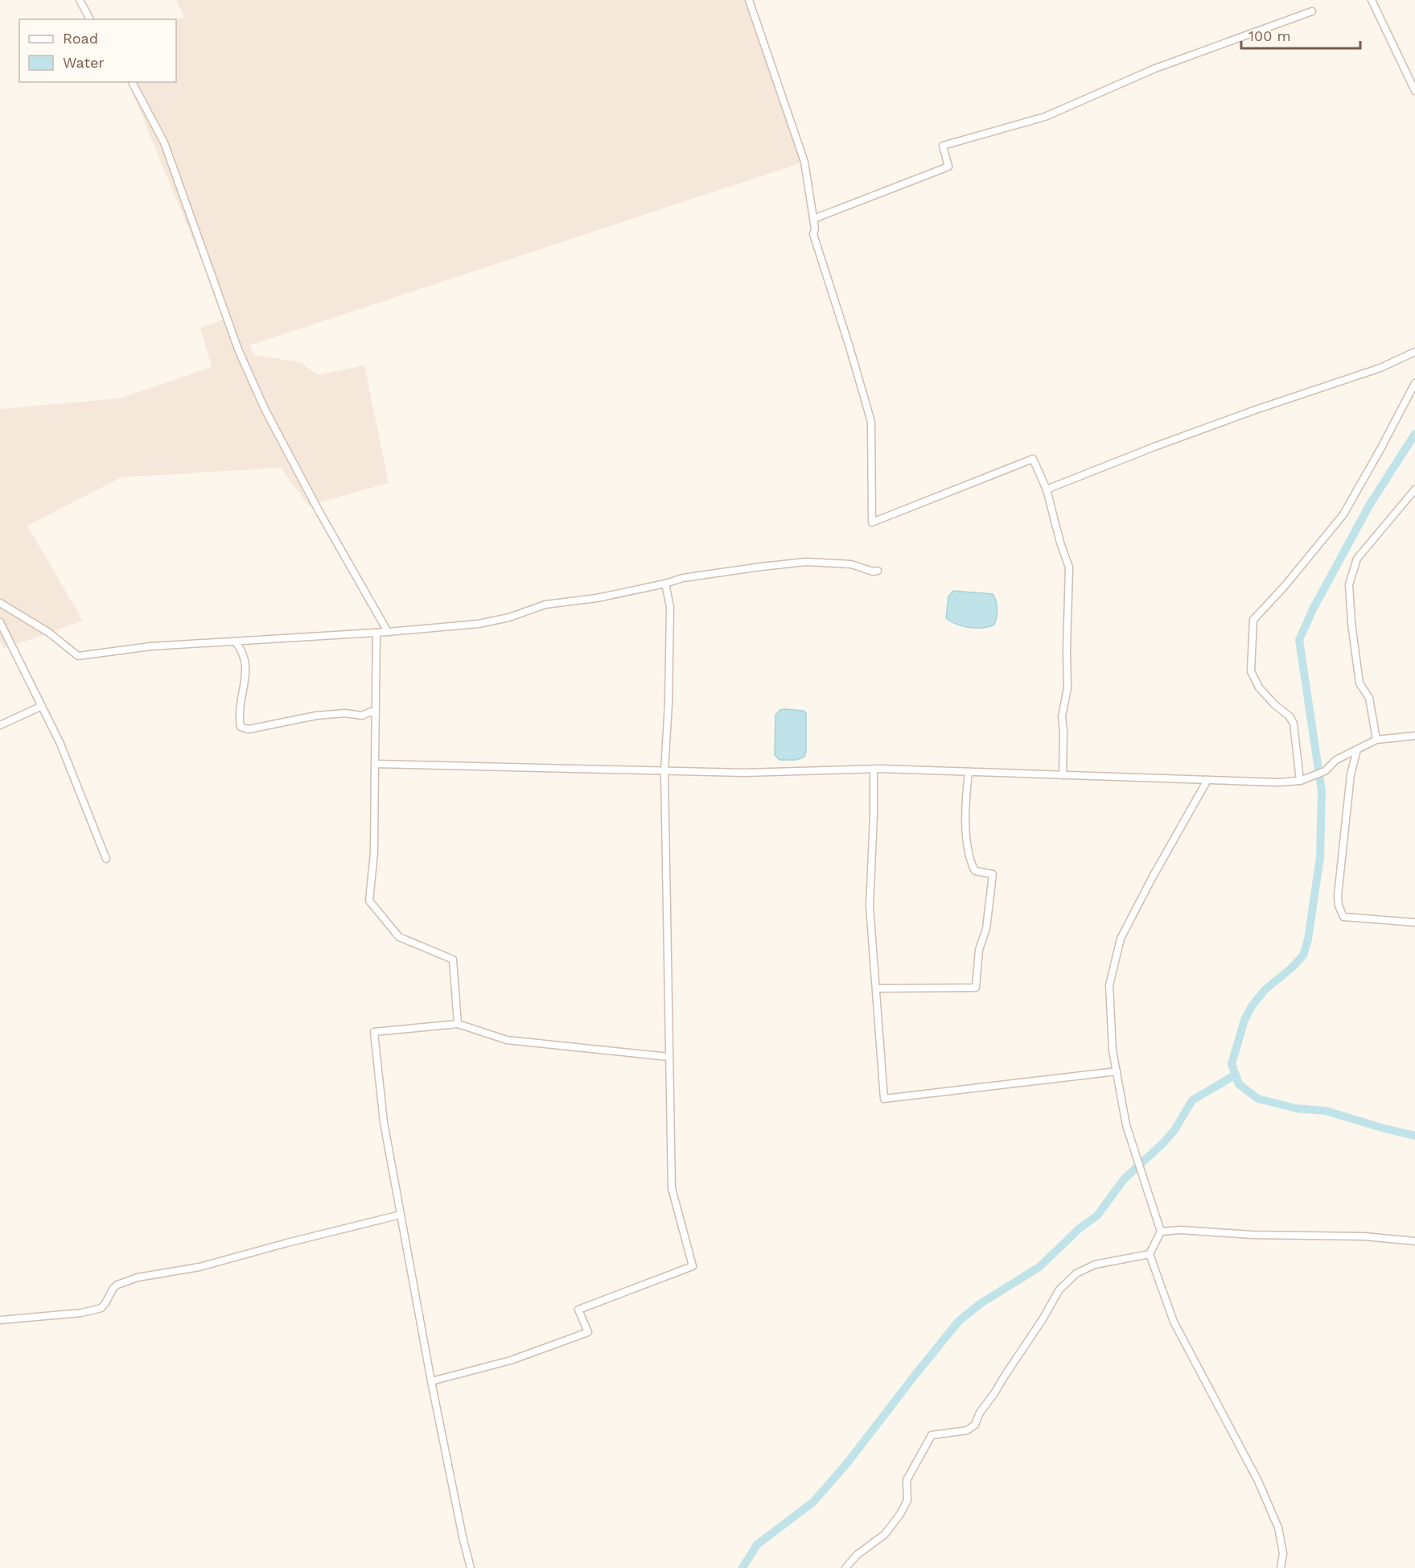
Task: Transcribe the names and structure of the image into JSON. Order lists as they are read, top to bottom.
{
  "legend": ["Road", "Water"],
  "scale_bar": "100 m"
}
